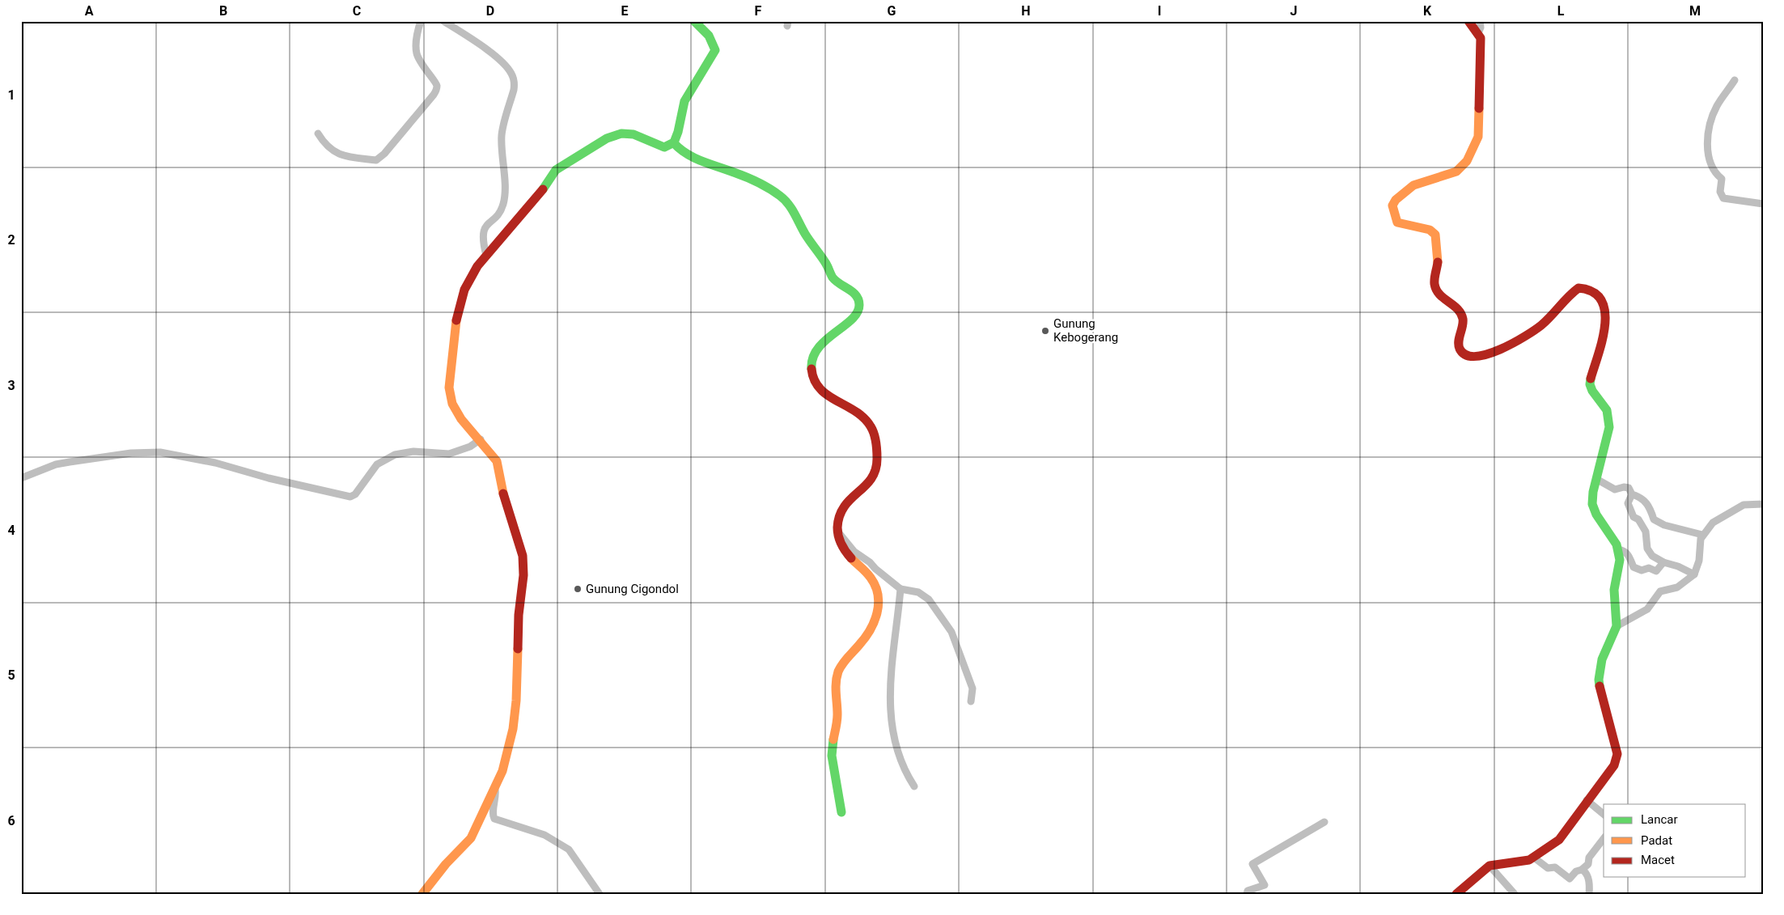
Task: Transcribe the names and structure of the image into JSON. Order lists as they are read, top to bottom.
{
  "places": ["Gunung Kebogerang", "Gunung Cigondol"],
  "legend": ["Lancar", "Padat", "Macet"],
  "grid": {
    "columns": [
      "A",
      "B",
      "C",
      "D",
      "E",
      "F",
      "G",
      "H",
      "I",
      "J",
      "K",
      "L",
      "M"
    ],
    "rows": [
      "1",
      "2",
      "3",
      "4",
      "5",
      "6"
    ]
  }
}
